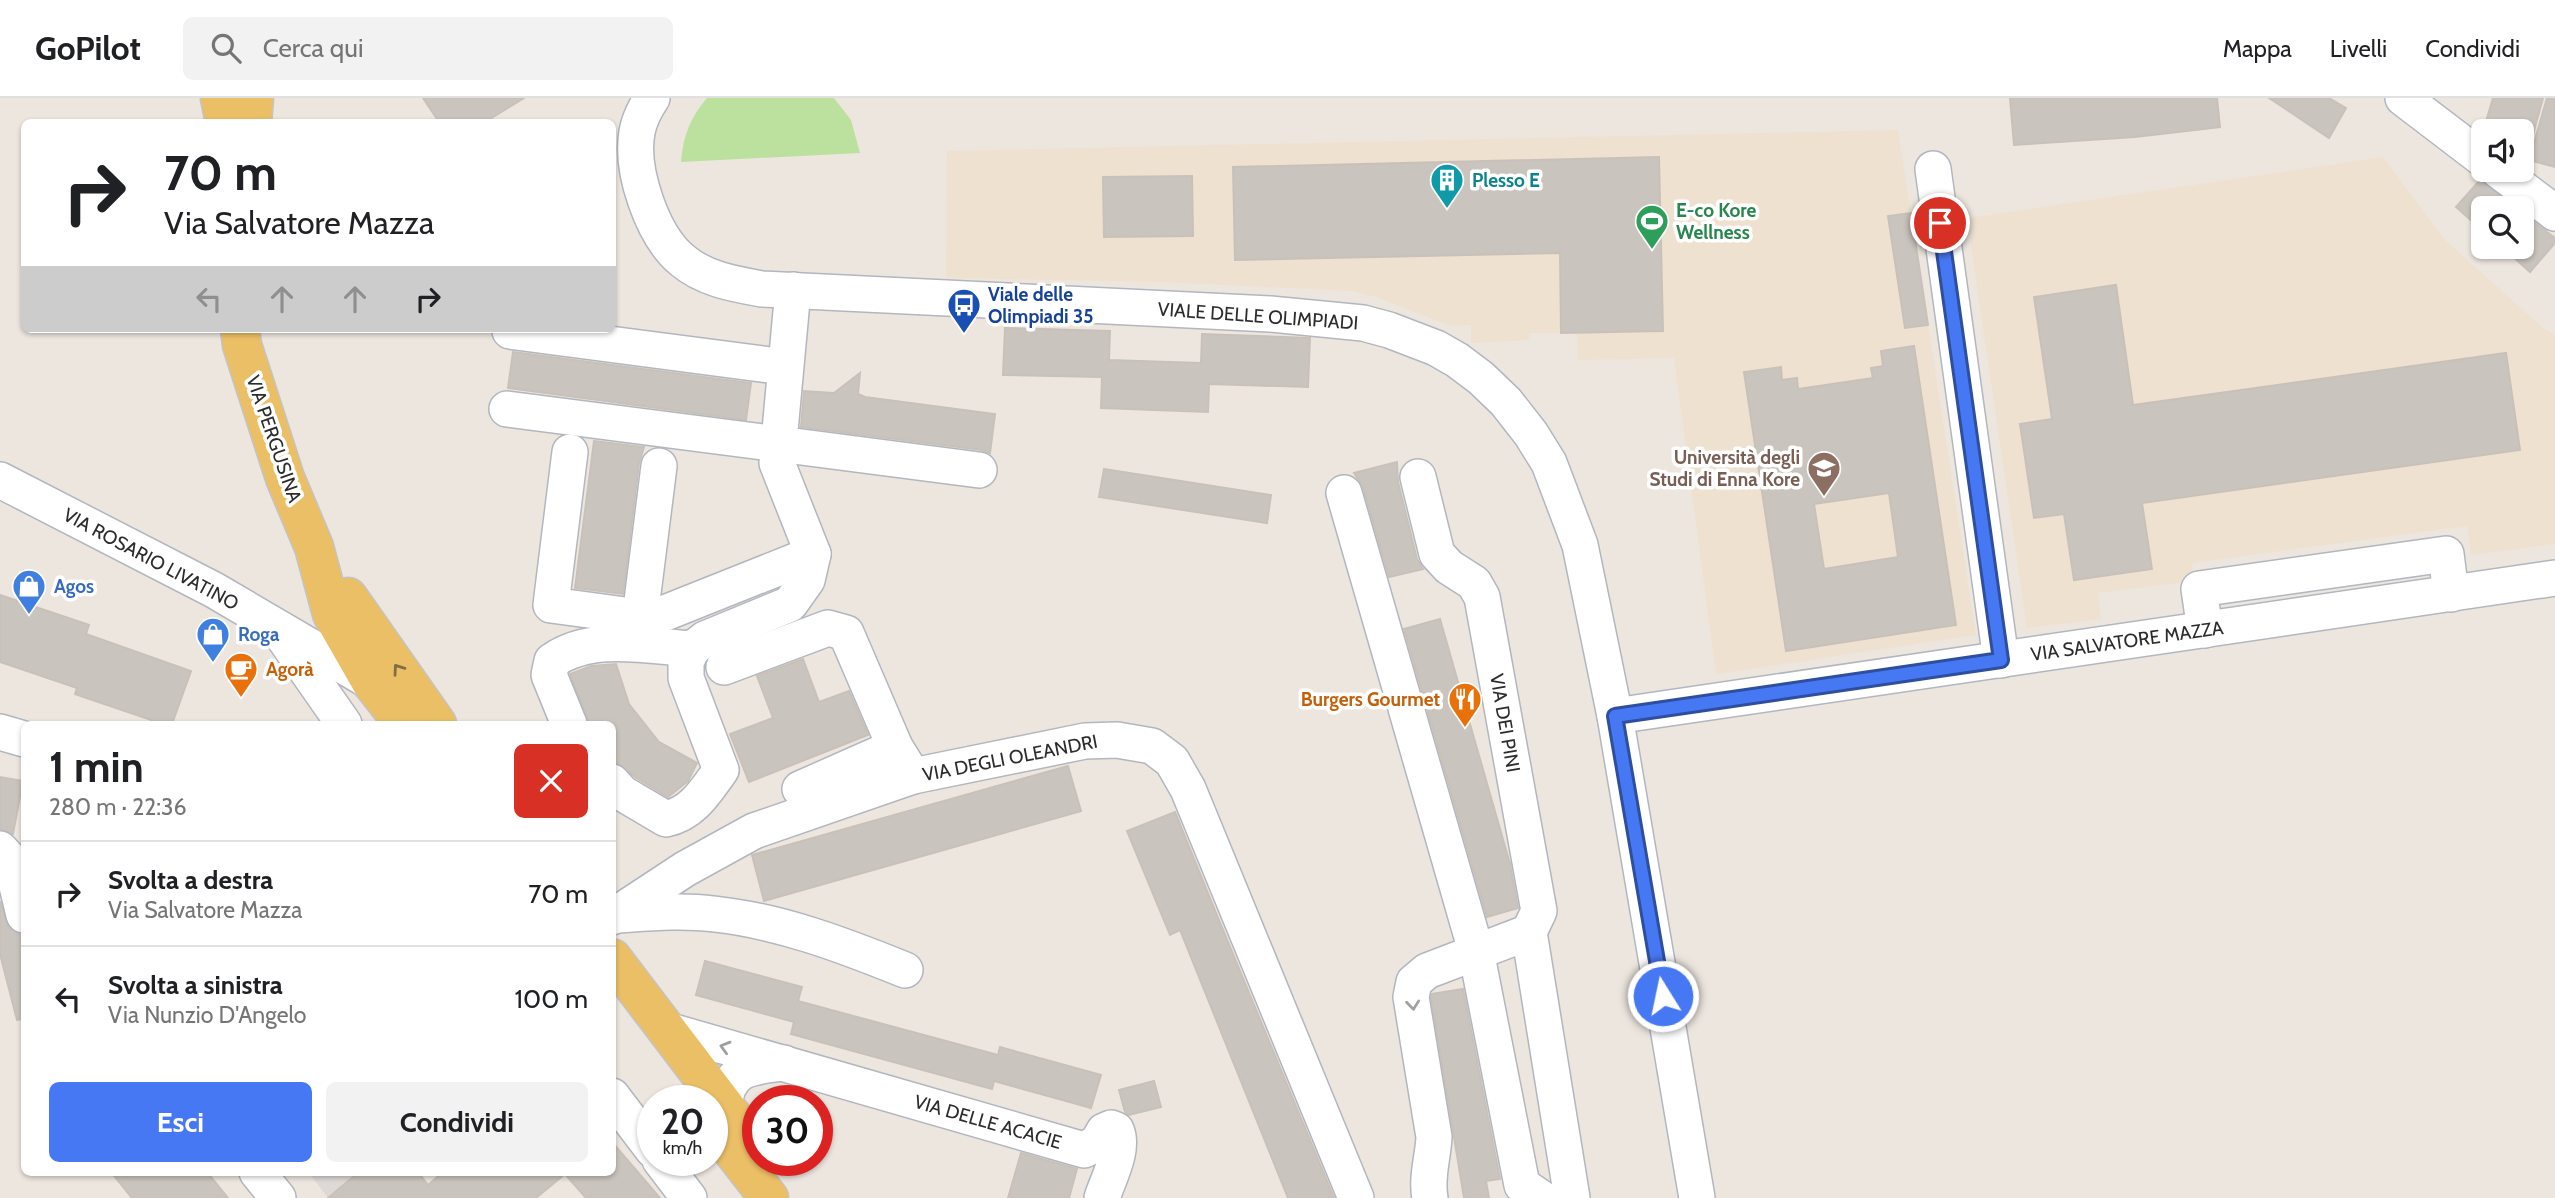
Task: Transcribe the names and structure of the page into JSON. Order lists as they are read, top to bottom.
{
  "streets": {
    "main road": ["VIA PERGUSINA"],
    "street": [
      "VIALE DELLE OLIMPIADI",
      "VIA ROSARIO LIVATINO",
      "VIA SALVATORE MAZZA",
      "VIA DEI PINI",
      "VIA DEGLI OLEANDRI",
      "VIA DELLE ACACIE"
    ]
  },
  "crossings": [
    ["VIALE DELLE OLIMPIADI", "VIA SALVATORE MAZZA"],
    ["VIA PERGUSINA", "VIA ROSARIO LIVATINO"]
  ],
  "places": {
    "building": ["Plesso E"],
    "sports": ["E-co Kore Wellness"],
    "bus stop": ["Viale delle Olimpiadi 35"],
    "school or university": ["Università degli Studi di Enna Kore"],
    "shop": ["Agos", "Roga"],
    "cafe": ["Agorà"],
    "restaurant": ["Burgers Gourmet"]
  },
  "page": {
    "header": "GoPilot",
    "search": "Cerca qui",
    "nav": ["Mappa", "Livelli", "Condividi"],
    "turn": ["70 m", "Via Salvatore Mazza"],
    "heading": ["1 min", "280 m · 22:36"],
    "list": [
      {
        "name": "Svolta a destra",
        "note": "Via Salvatore Mazza",
        "value": "70 m"
      },
      {
        "name": "Svolta a sinistra",
        "note": "Via Nunzio D'Angelo",
        "value": "100 m"
      }
    ],
    "buttons": ["Esci", "Condividi"],
    "speed": "20 km/h",
    "limit": "30"
  }
}
